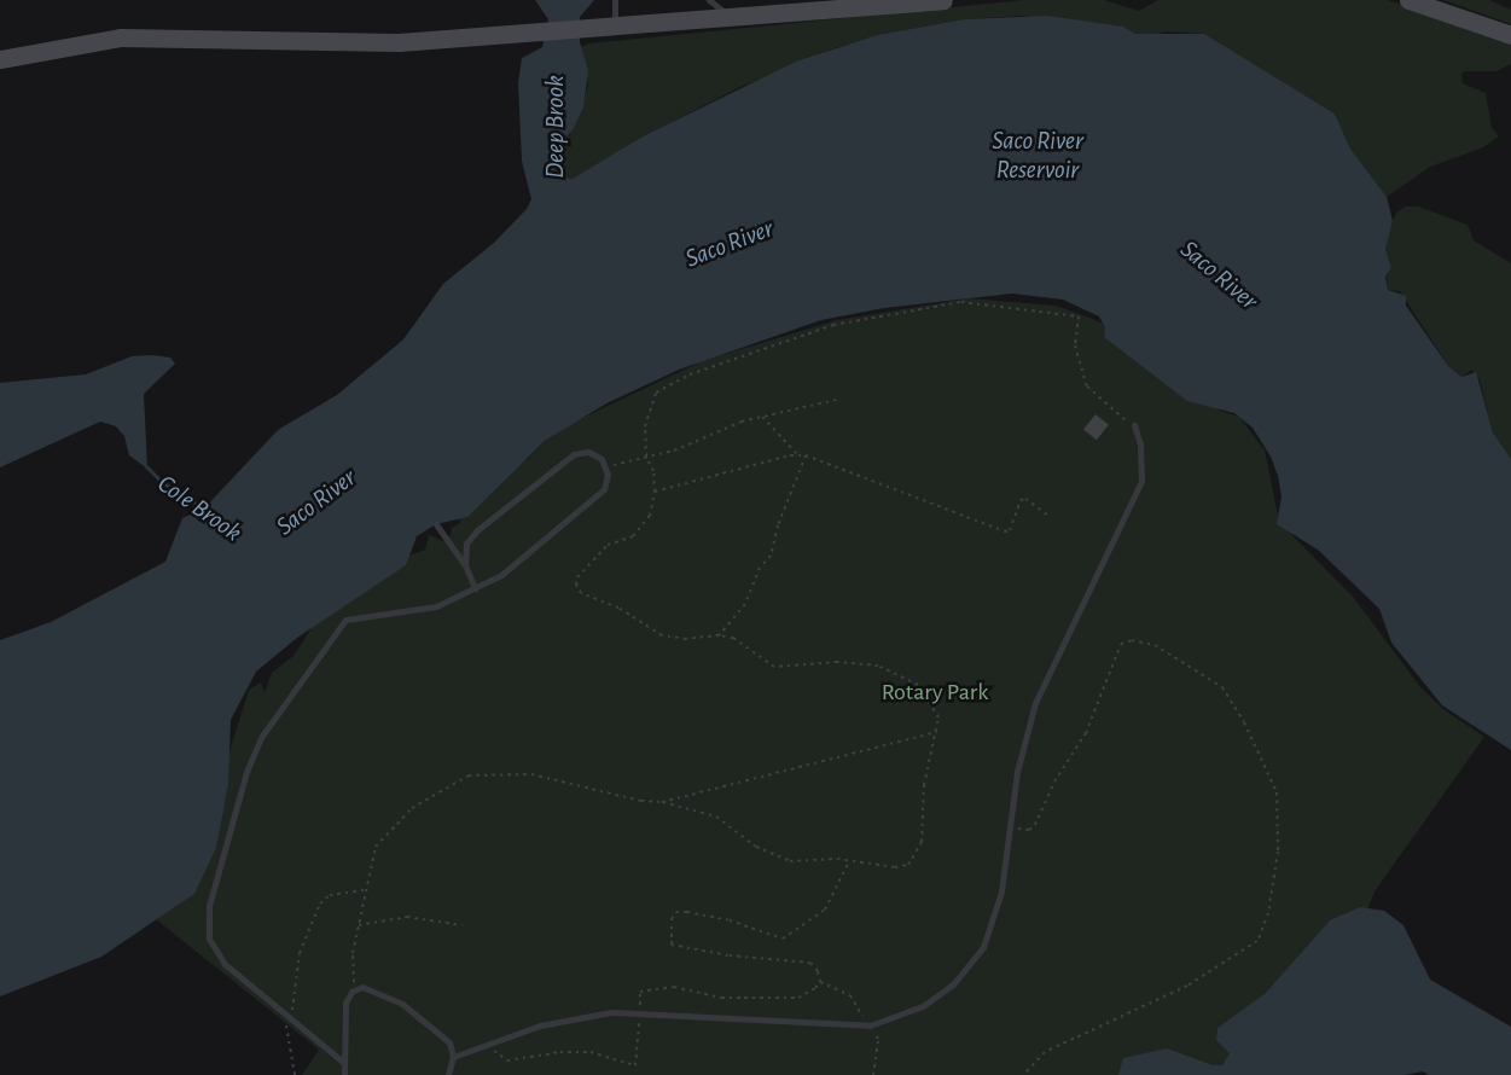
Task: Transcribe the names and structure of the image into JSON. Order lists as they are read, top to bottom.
{
  "water": [
    "Deep Brook",
    "Saco River Reservoir",
    "Saco River",
    "Cole Brook"
  ],
  "parks": ["Rotary Park"]
}
